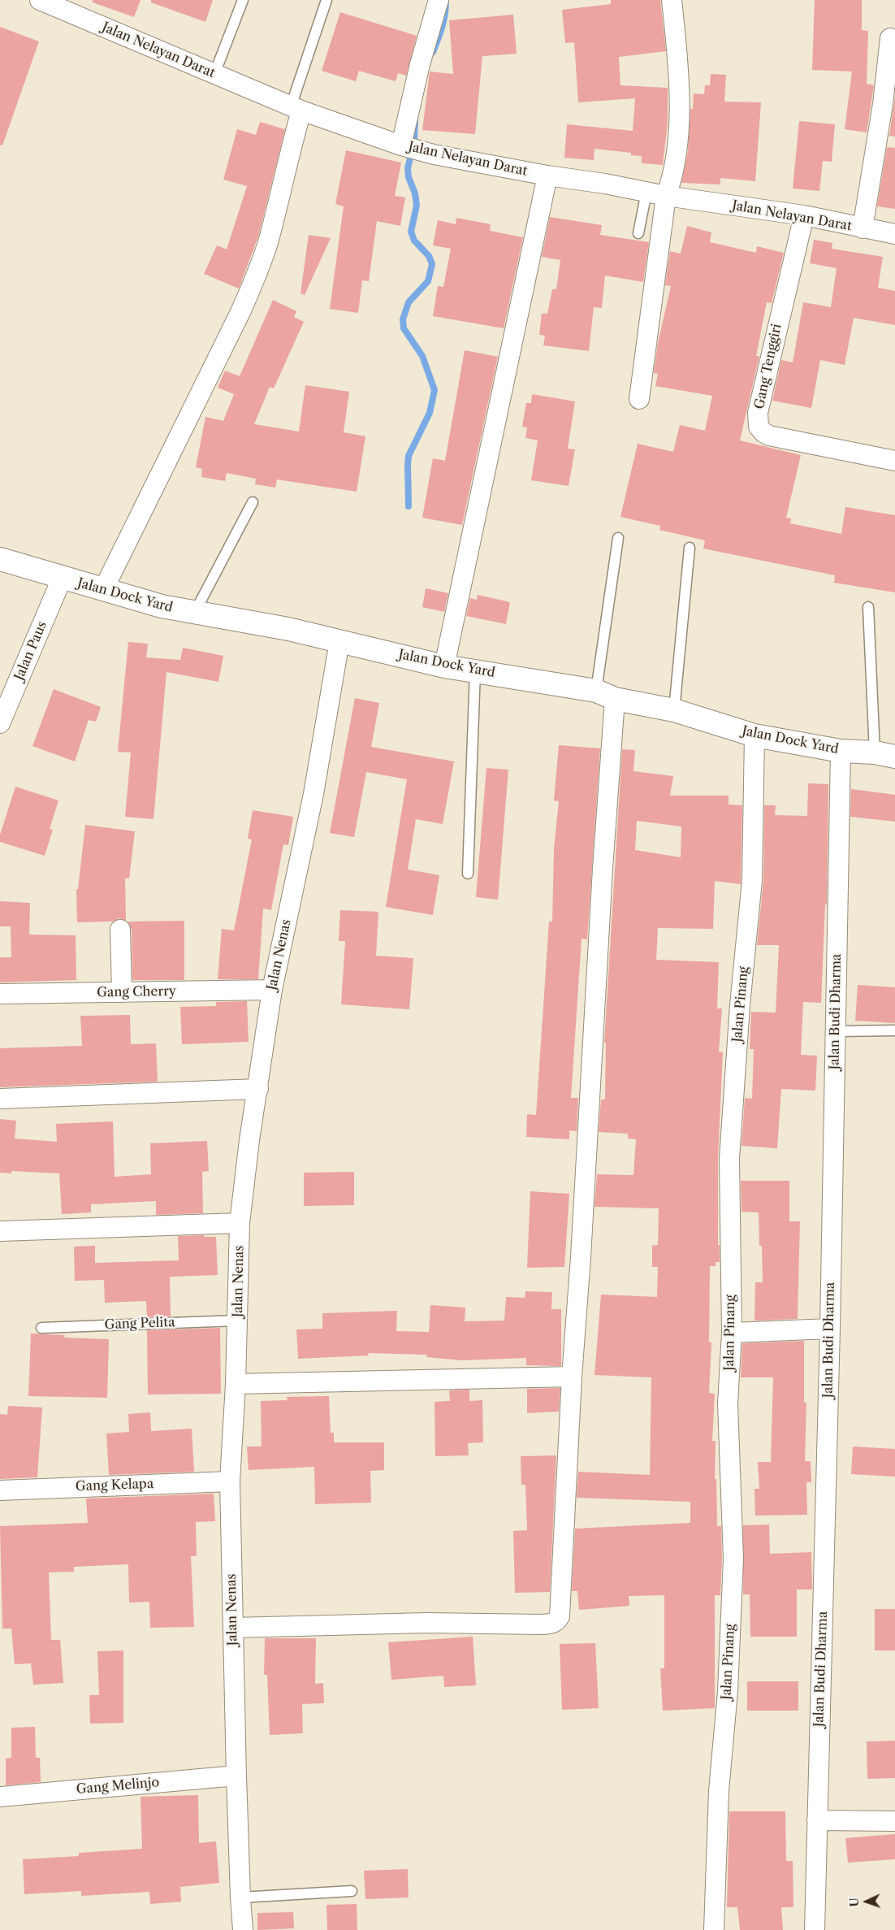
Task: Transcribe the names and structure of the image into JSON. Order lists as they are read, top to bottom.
{
  "streets": {
    "street": [
      "Jalan Nelayan Darat",
      "Gang Tenggiri",
      "Jalan Dock Yard",
      "Jalan Paus",
      "Jalan Nenas",
      "Gang Cherry",
      "Jalan Pinang",
      "Jalan Budi Dharma",
      "Gang Kelapa",
      "Gang Melinjo"
    ],
    "lane": ["Gang Pelita"]
  },
  "crossings": [
    ["Jalan Nelayan Darat", "Gang Tenggiri"],
    ["Jalan Dock Yard", "Jalan Paus"],
    ["Jalan Dock Yard", "Jalan Nenas"],
    ["Jalan Dock Yard", "Jalan Pinang"],
    ["Jalan Dock Yard", "Jalan Budi Dharma"],
    ["Jalan Nenas", "Gang Cherry"],
    ["Jalan Nenas", "Gang Pelita"],
    ["Jalan Nenas", "Gang Kelapa"],
    ["Jalan Nenas", "Gang Melinjo"]
  ],
  "north": "left"
}
